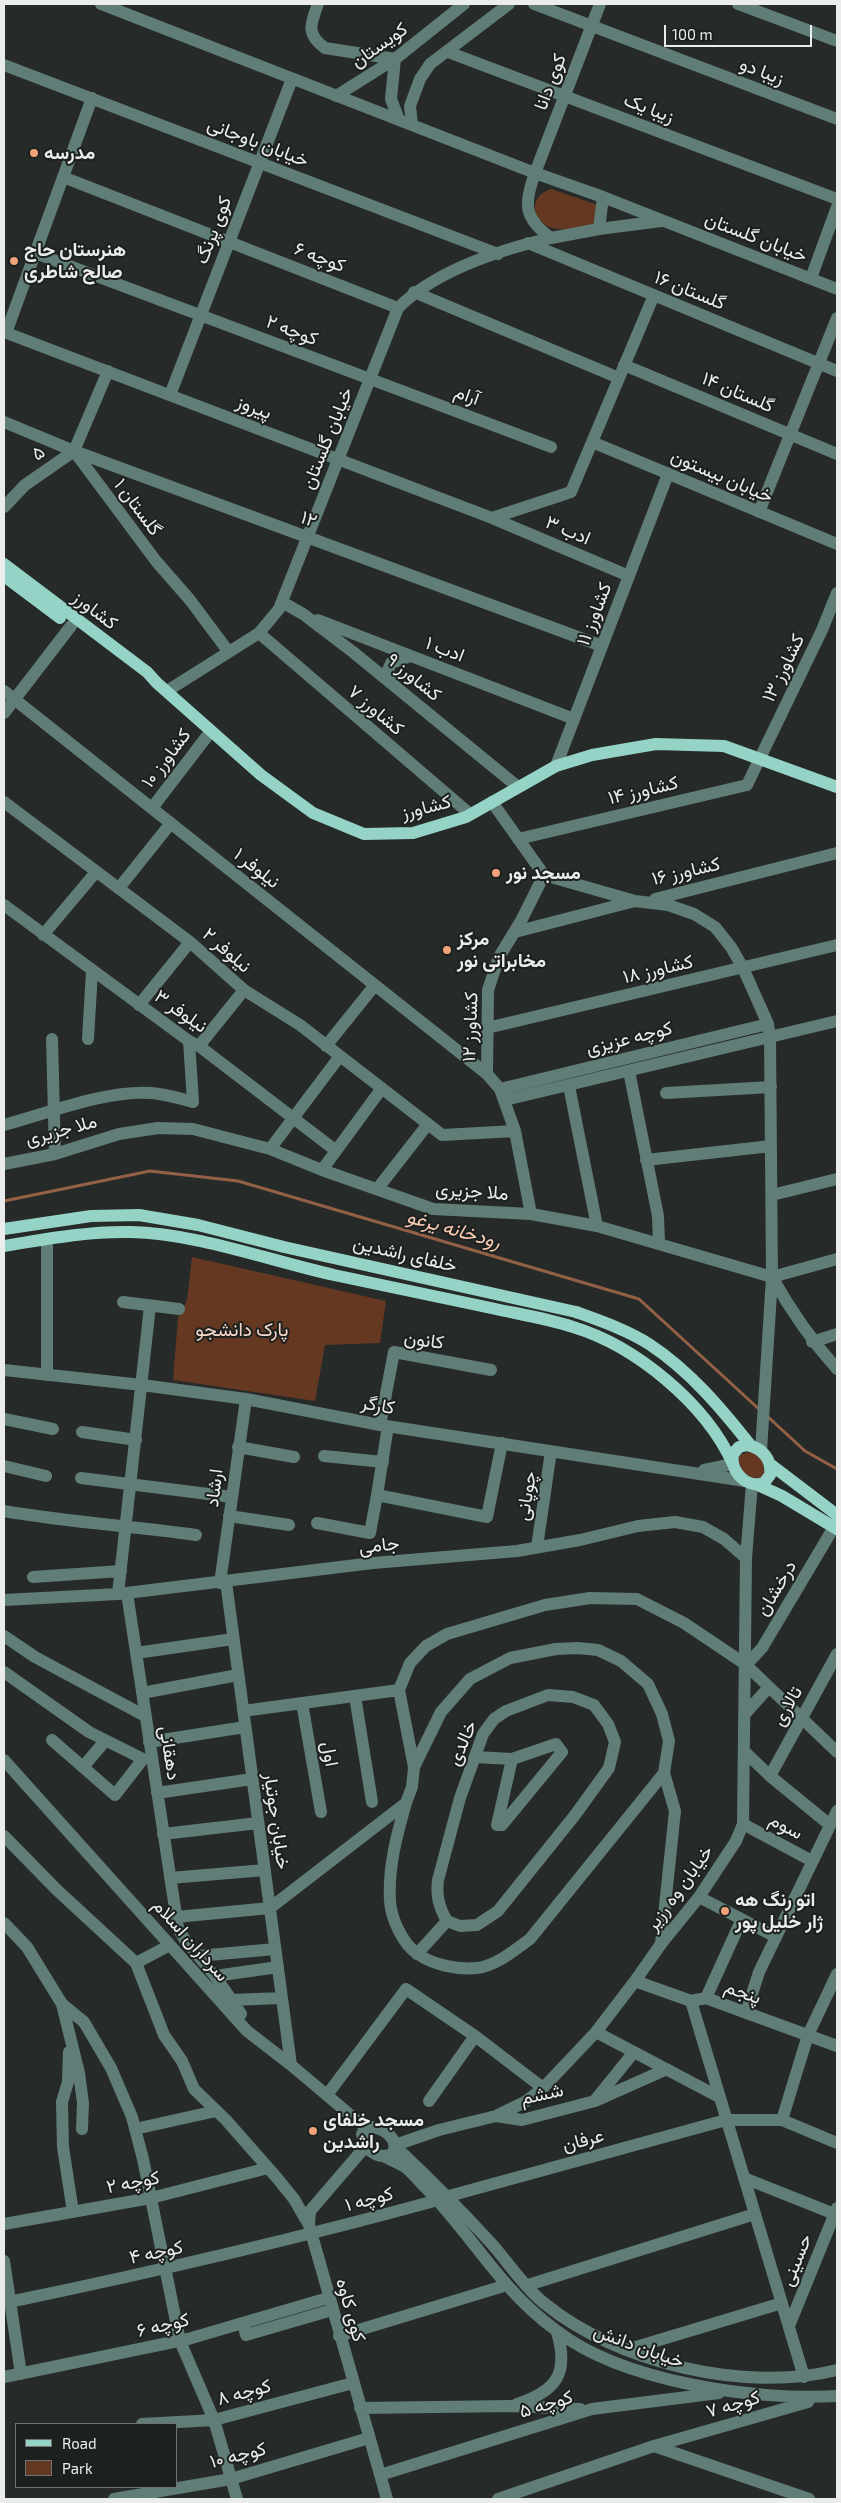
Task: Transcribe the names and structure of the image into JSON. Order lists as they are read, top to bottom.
{
  "streets": {
    "main road": ["کشاورز", "خلفای راشدین"],
    "street": [
      "کویستان",
      "زیبا دو",
      "کوی دانا",
      "زیبا یک",
      "خیابان باوجانی",
      "کوی پرنگ",
      "خیابان گلستان",
      "کوچه ۶",
      "گلستان ۱۶",
      "کوچه ۲",
      "گلستان ۱۴",
      "آرام",
      "پیروز",
      "۵",
      "خیابان بیستون",
      "گلستان ۱",
      "۱۲",
      "ادب ۳",
      "کشاورز ۱۱",
      "ادب ۱",
      "کشاورز ۱۳",
      "کشاورز ۹",
      "کشاورز ۷",
      "کشاورز ۱۰",
      "کشاورز ۱۴",
      "نیلوفر ۱",
      "کشاورز ۱۶",
      "نیلوفر ۲",
      "کشاورز ۱۸",
      "نیلوفر ۳",
      "کشاورز ۱۲",
      "کوچه عزیزی",
      "ملا جزیری",
      "کانون",
      "کارگر",
      "ارشاد",
      "چوپانی",
      "جامی",
      "درخشان",
      "تالاری",
      "خالدی",
      "دهقانی",
      "اول",
      "خیابان جوتیار",
      "سوم",
      "خیابان وه رزیر",
      "سرداران اسلام",
      "پنجم",
      "ششم",
      "عرفان",
      "کوچه ۱",
      "کوچه ۴",
      "حسینی",
      "کوی کاوه",
      "خیابان دانش",
      "کوچه ۸",
      "کوچه ۵",
      "کوچه ۷",
      "کوچه ۱۰"
    ]
  },
  "crossings": [
    ["زیبا دو", "کوی دانا"],
    ["کوی دانا", "زیبا یک"],
    ["کوی دانا", "خیابان گلستان"],
    ["خیابان باوجانی", "کوی پرنگ"],
    ["خیابان باوجانی", "خیابان گلستان"],
    ["کوی پرنگ", "کوچه ۶"],
    ["کوی پرنگ", "کوچه ۲"],
    ["کوی پرنگ", "پیروز"],
    ["خیابان گلستان", "کوچه ۶"],
    ["خیابان گلستان", "گلستان ۱۶"],
    ["خیابان گلستان", "کوچه ۲"],
    ["خیابان گلستان", "آرام"],
    ["خیابان گلستان", "پیروز"],
    ["خیابان گلستان", "گلستان ۱"],
    ["خیابان گلستان", "۱۲"],
    ["خیابان گلستان", "کشاورز"],
    ["خیابان گلستان", "کشاورز ۹"],
    ["خیابان گلستان", "کشاورز ۷"],
    ["کوچه ۶", "کوی کاوه"],
    ["کوچه ۲", "آرام"],
    ["کوچه ۲", "کوی کاوه"],
    ["پیروز", "ادب ۳"],
    ["۵", "گلستان ۱"],
    ["۵", "۱۲"],
    ["خیابان بیستون", "کشاورز ۱۱"],
    ["گلستان ۱", "۱۲"],
    ["۱۲", "کشاورز ۱۱"],
    ["ادب ۳", "کشاورز ۱۱"],
    ["کشاورز", "کشاورز ۱۱"],
    ["کشاورز", "کشاورز ۱۳"],
    ["کشاورز", "کشاورز ۹"],
    ["کشاورز", "کشاورز ۷"],
    ["کشاورز", "کشاورز ۱۰"],
    ["کشاورز", "کشاورز ۱۴"],
    ["کشاورز ۱۱", "ادب ۱"],
    ["ادب ۱", "کشاورز ۹"],
    ["کشاورز ۱۳", "کشاورز ۱۴"],
    ["کشاورز ۱۰", "نیلوفر ۱"],
    ["نیلوفر ۱", "کشاورز ۱۲"],
    ["کشاورز ۱۶", "کشاورز ۱۲"],
    ["نیلوفر ۲", "کشاورز ۱۲"],
    ["کشاورز ۱۸", "کشاورز ۱۲"],
    ["کشاورز ۱۲", "کوچه عزیزی"],
    ["کشاورز ۱۲", "ملا جزیری"],
    ["خلفای راشدین", "کارگر"],
    ["خلفای راشدین", "خیابان وه رزیر"],
    ["کانون", "کارگر"],
    ["کارگر", "ارشاد"],
    ["کارگر", "چوپانی"],
    ["کارگر", "دهقانی"],
    ["کارگر", "خیابان وه رزیر"],
    ["ارشاد", "جامی"],
    ["ارشاد", "خیابان جوتیار"],
    ["چوپانی", "جامی"],
    ["جامی", "دهقانی"],
    ["جامی", "خیابان جوتیار"],
    ["جامی", "خیابان وه رزیر"],
    ["درخشان", "خیابان وه رزیر"],
    ["دهقانی", "سرداران اسلام"],
    ["خیابان جوتیار", "سرداران اسلام"],
    ["سوم", "خیابان وه رزیر"],
    ["خیابان وه رزیر", "سرداران اسلام"],
    ["خیابان وه رزیر", "ششم"],
    ["خیابان وه رزیر", "خیابان دانش"],
    ["سرداران اسلام", "خیابان دانش"],
    ["عرفان", "کوچه ۱"],
    ["عرفان", "خیابان دانش"],
    ["کوچه ۱", "کوچه ۴"],
    ["کوچه ۱", "کوی کاوه"],
    ["کوچه ۱", "خیابان دانش"],
    ["کوچه ۴", "کوی کاوه"],
    ["کوی کاوه", "کوچه ۸"],
    ["کوی کاوه", "کوچه ۵"],
    ["کوی کاوه", "کوچه ۱۰"],
    ["خیابان دانش", "کوچه ۵"],
    ["خیابان دانش", "کوچه ۷"]
  ],
  "water": ["رودخانه یرغو"],
  "parks": ["پارک دانشجو"],
  "places": [
    "مدرسه",
    "هنرستان حاج صالح شاطری",
    "مسجد نور",
    "مرکز مخابراتی نور",
    "اتو رنگ هه ژار خلیل پور",
    "مسجد خلفای راشدین"
  ],
  "legend": ["Road", "Park"],
  "scale_bar": "100 m"
}
